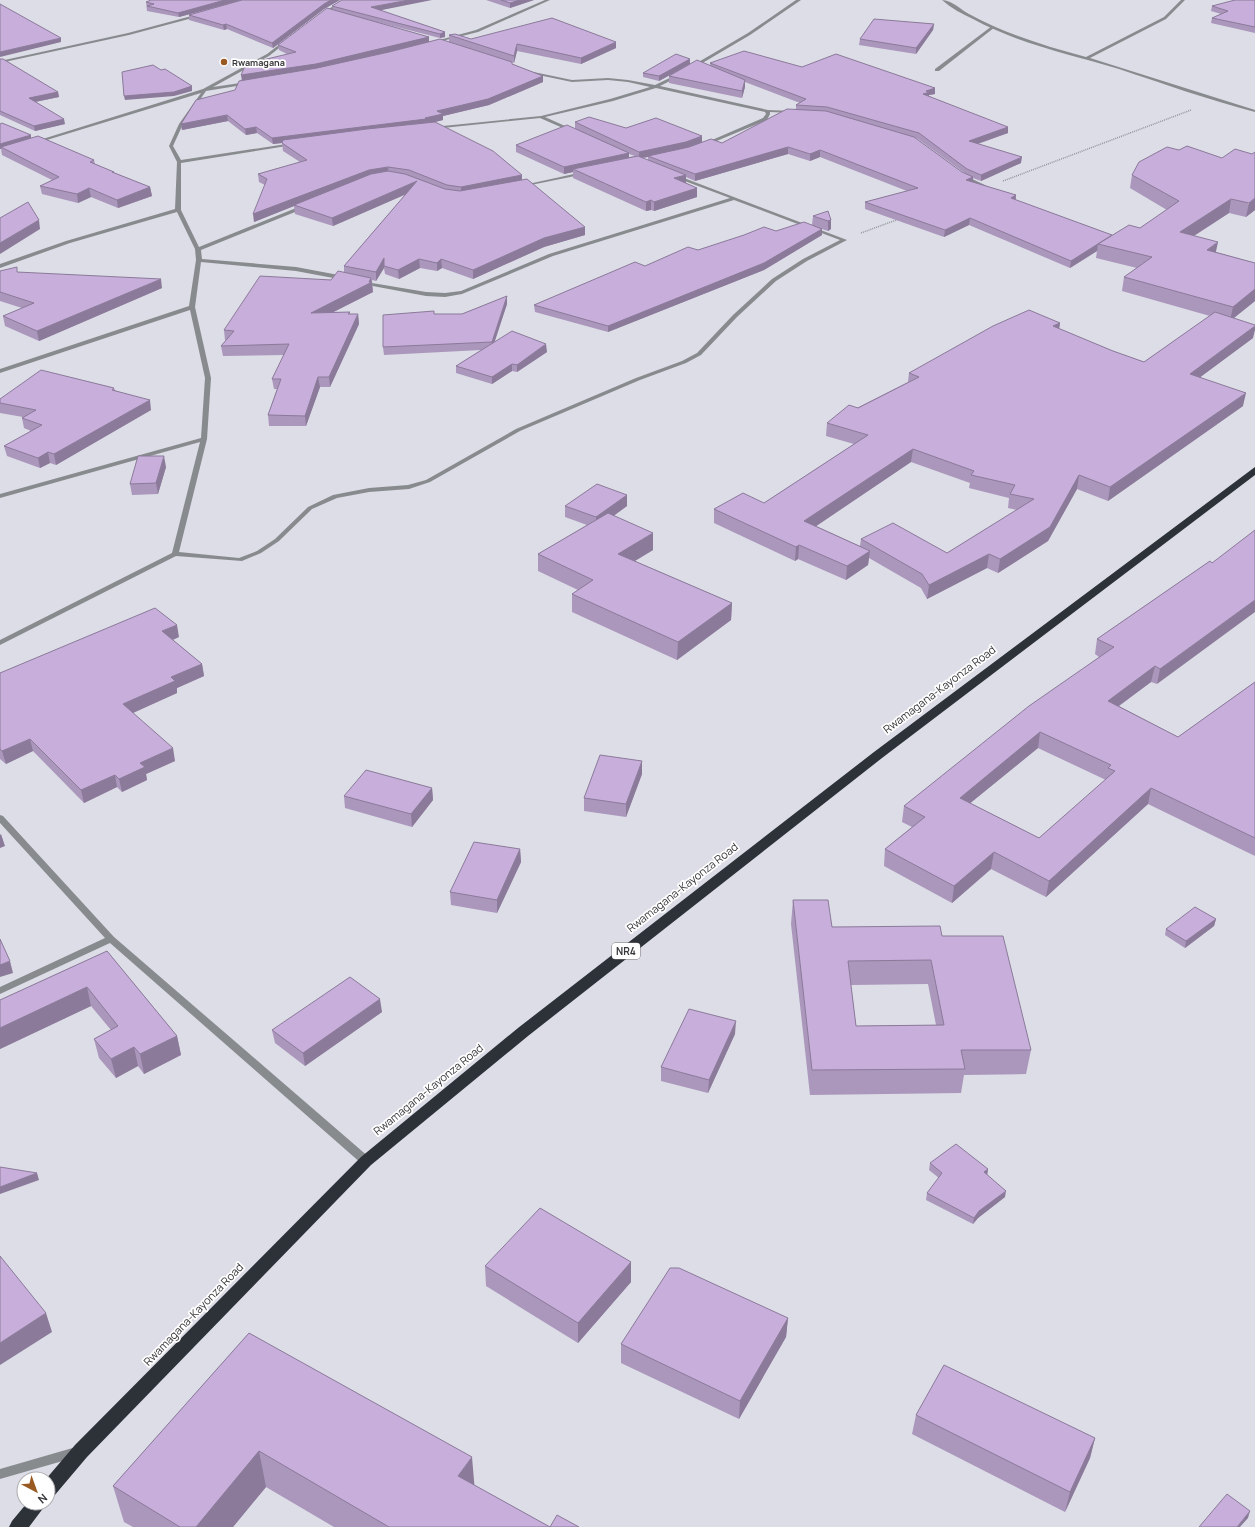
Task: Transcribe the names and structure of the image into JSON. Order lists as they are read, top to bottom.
{
  "streets": {
    "highway": ["Rwamagana-Kayonza Road", "NR4"]
  },
  "places": ["Rwamagana"],
  "north": "bottom right"
}
